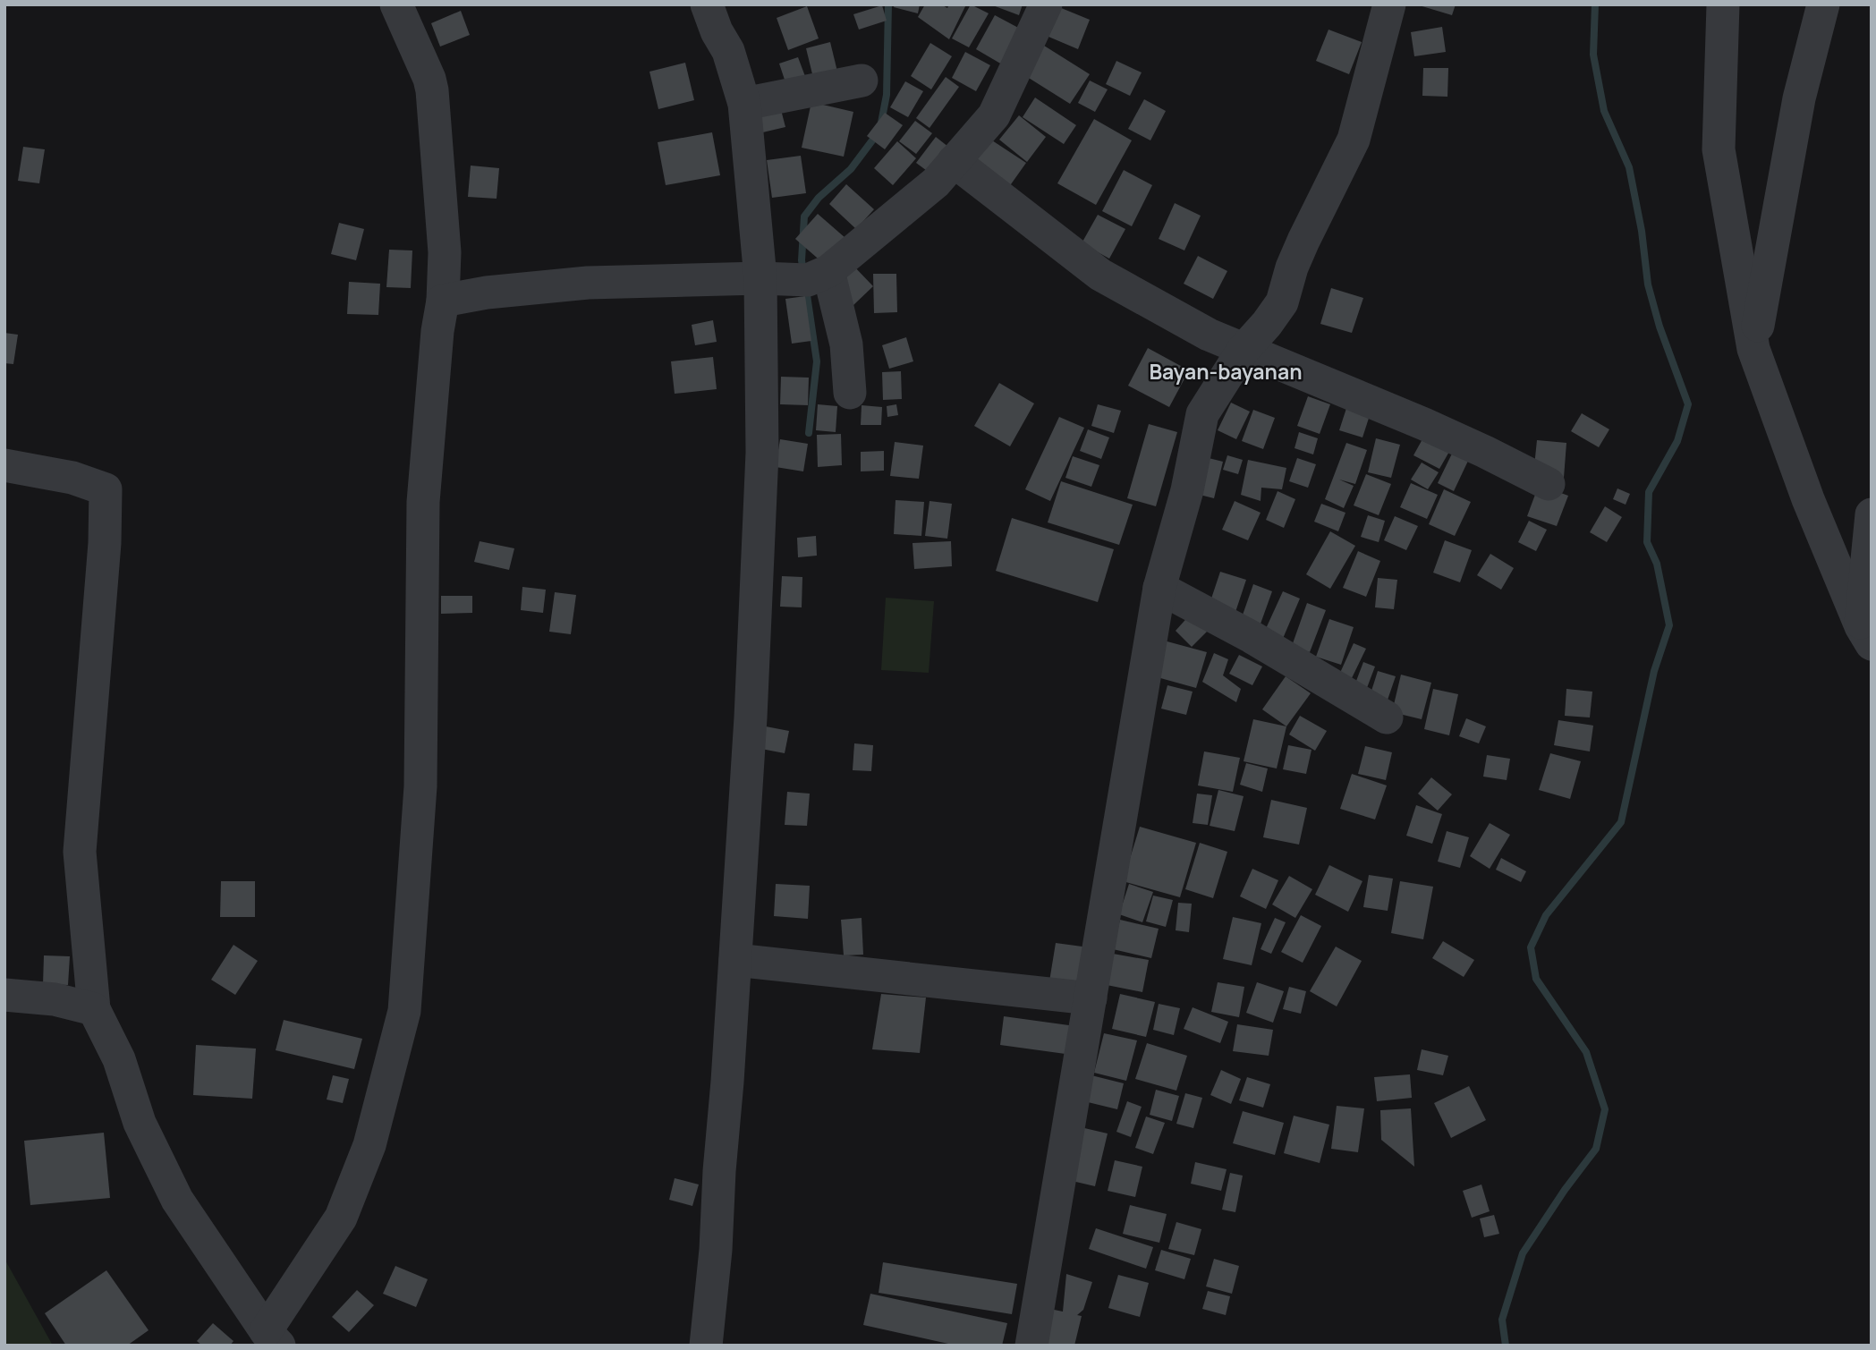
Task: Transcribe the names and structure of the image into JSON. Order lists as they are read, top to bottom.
{
  "districts": ["Bayan-bayanan"]
}
